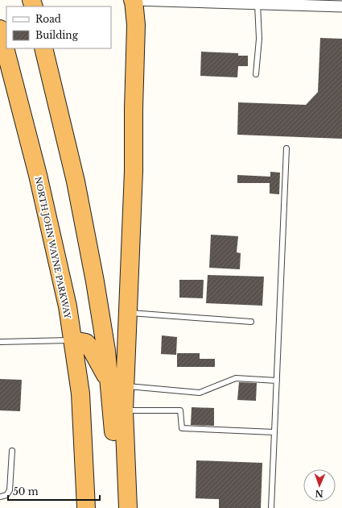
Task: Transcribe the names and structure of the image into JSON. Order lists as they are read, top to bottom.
{
  "streets": {
    "highway": ["NORTH JOHN WAYNE PARKWAY"]
  },
  "legend": ["Road", "Building"],
  "scale_bar": "50 m",
  "north": "bottom"
}
